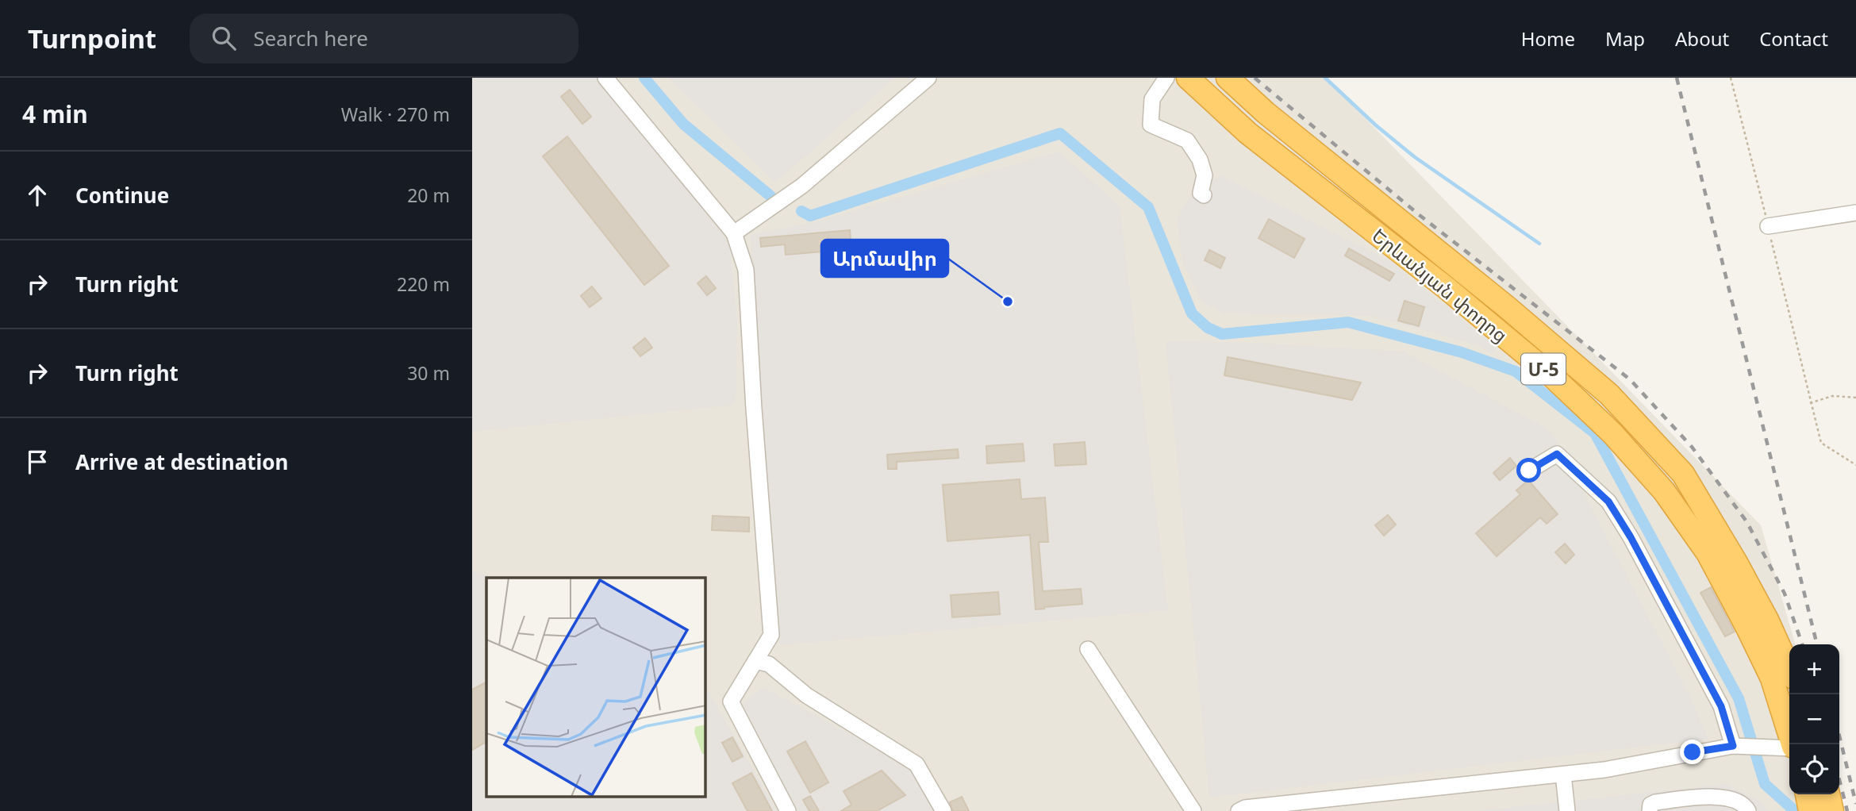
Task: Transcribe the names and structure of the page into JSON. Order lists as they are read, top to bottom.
{
  "streets": {
    "highway": ["Երևանյան փողոց", "Մ-5"]
  },
  "places": ["Արմավիր"],
  "page": {
    "header": "Turnpoint",
    "search": "Search here",
    "nav": [
      "Home",
      "Map",
      "About",
      "Contact"
    ],
    "heading": ["4 min", "Walk · 270 m"],
    "list": [
      ["Continue", "20 m"],
      ["Turn right", "220 m"],
      ["Turn right", "30 m"],
      "Arrive at destination"
    ],
    "map_buttons": ["+", "−"]
  }
}
